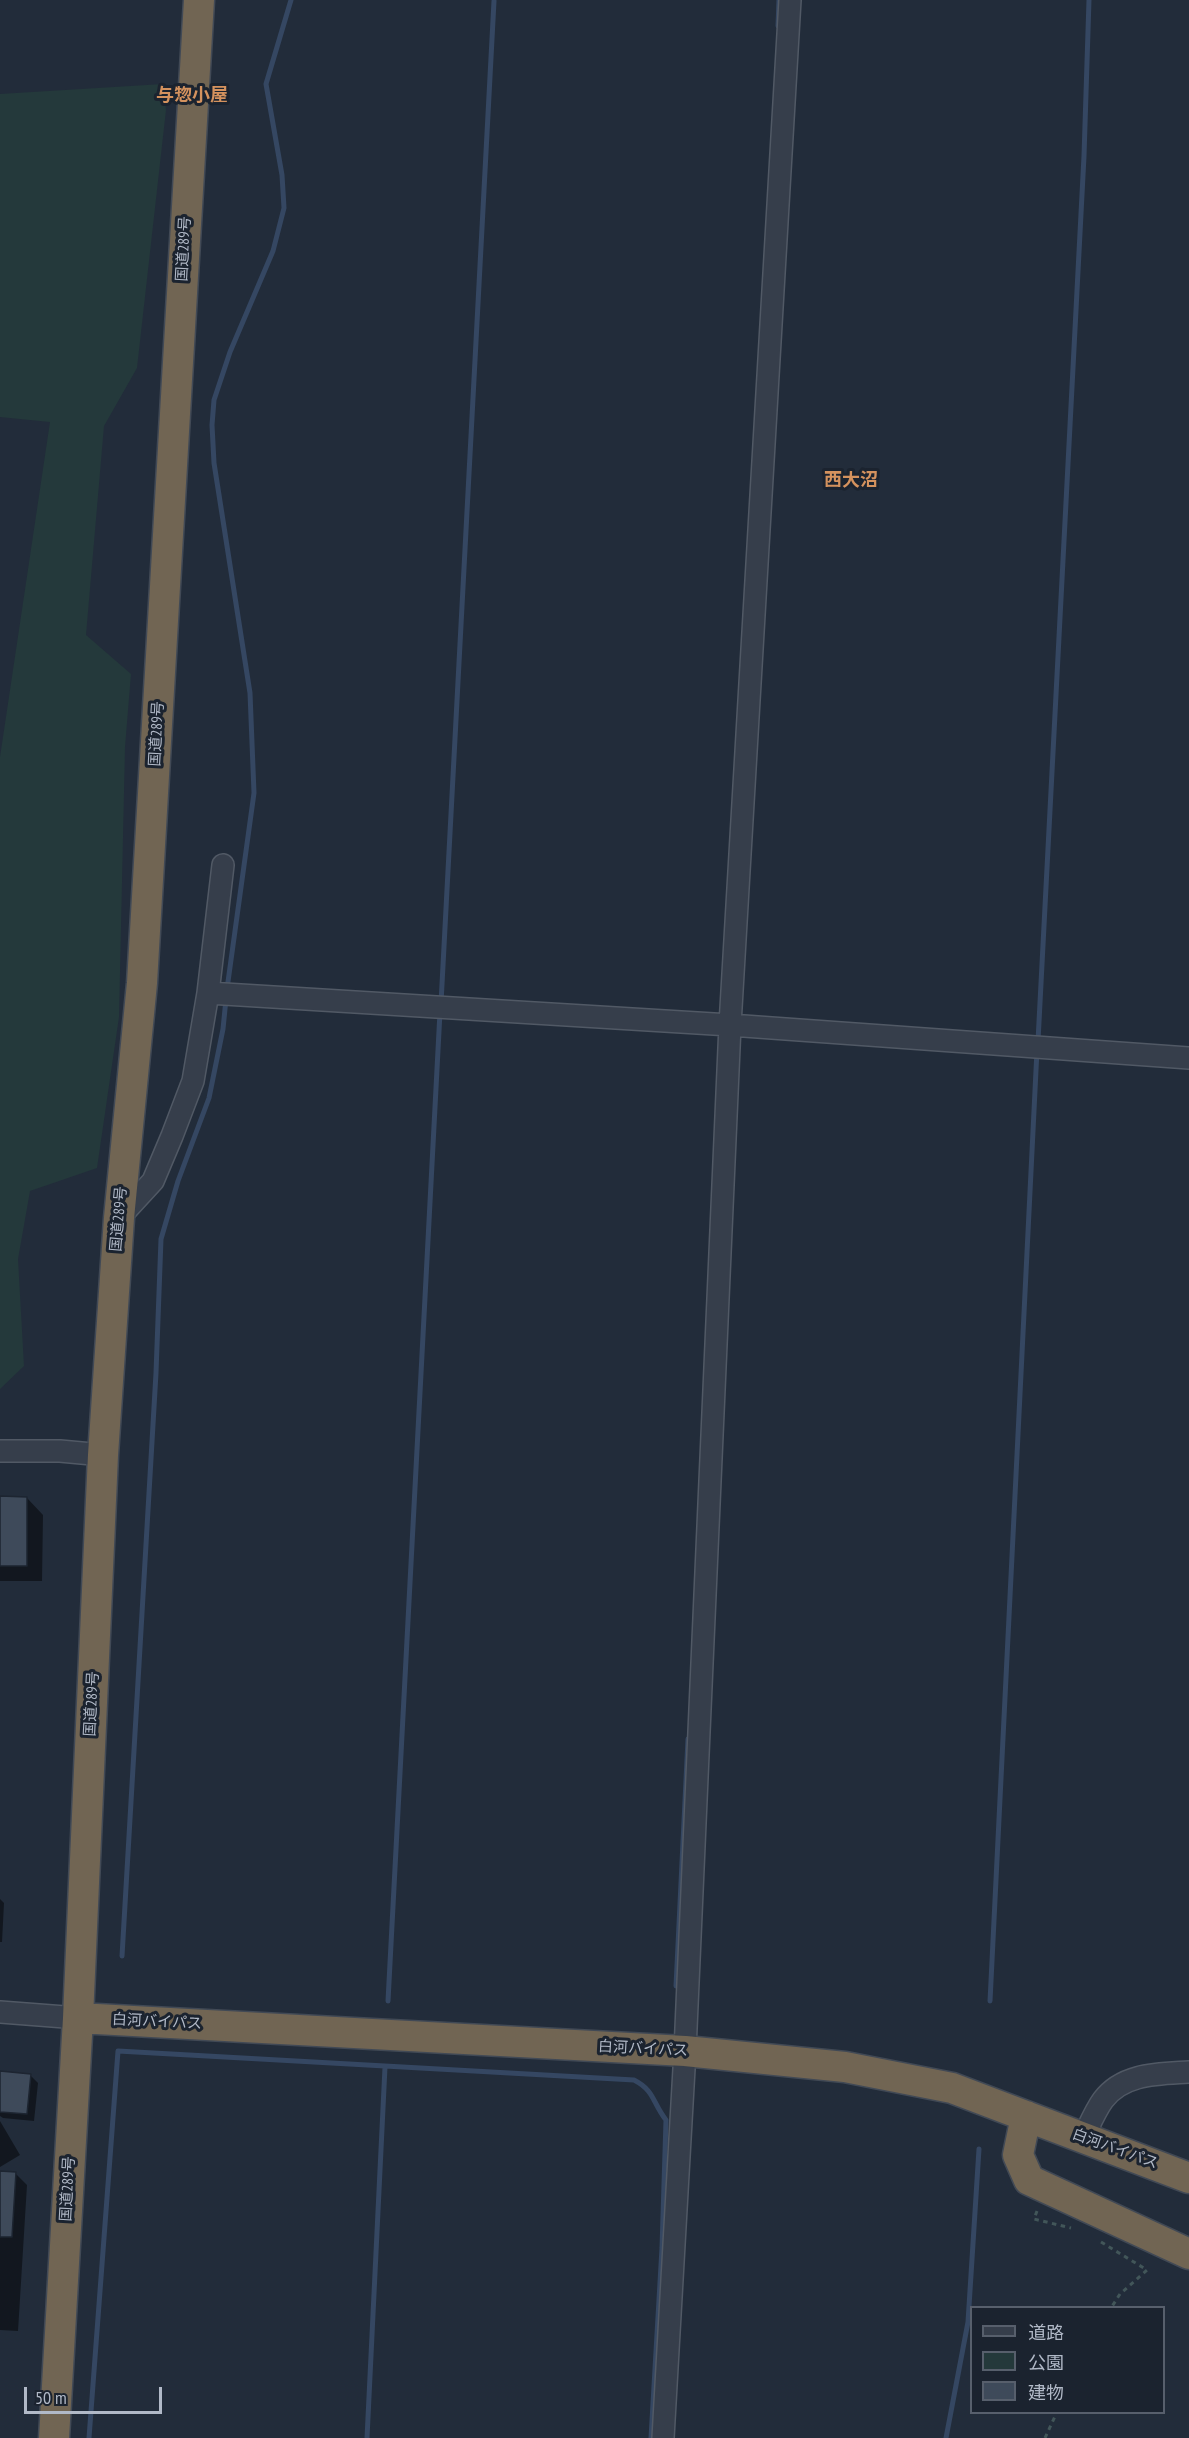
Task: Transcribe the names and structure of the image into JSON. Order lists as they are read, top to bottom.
{
  "streets": {
    "highway": ["国道289号", "白河バイパス"]
  },
  "crossings": [
    ["国道289号", "白河バイパス"]
  ],
  "districts": ["与惣小屋", "西大沼"],
  "legend": ["道路", "公園", "建物"],
  "scale_bar": "50 m"
}
